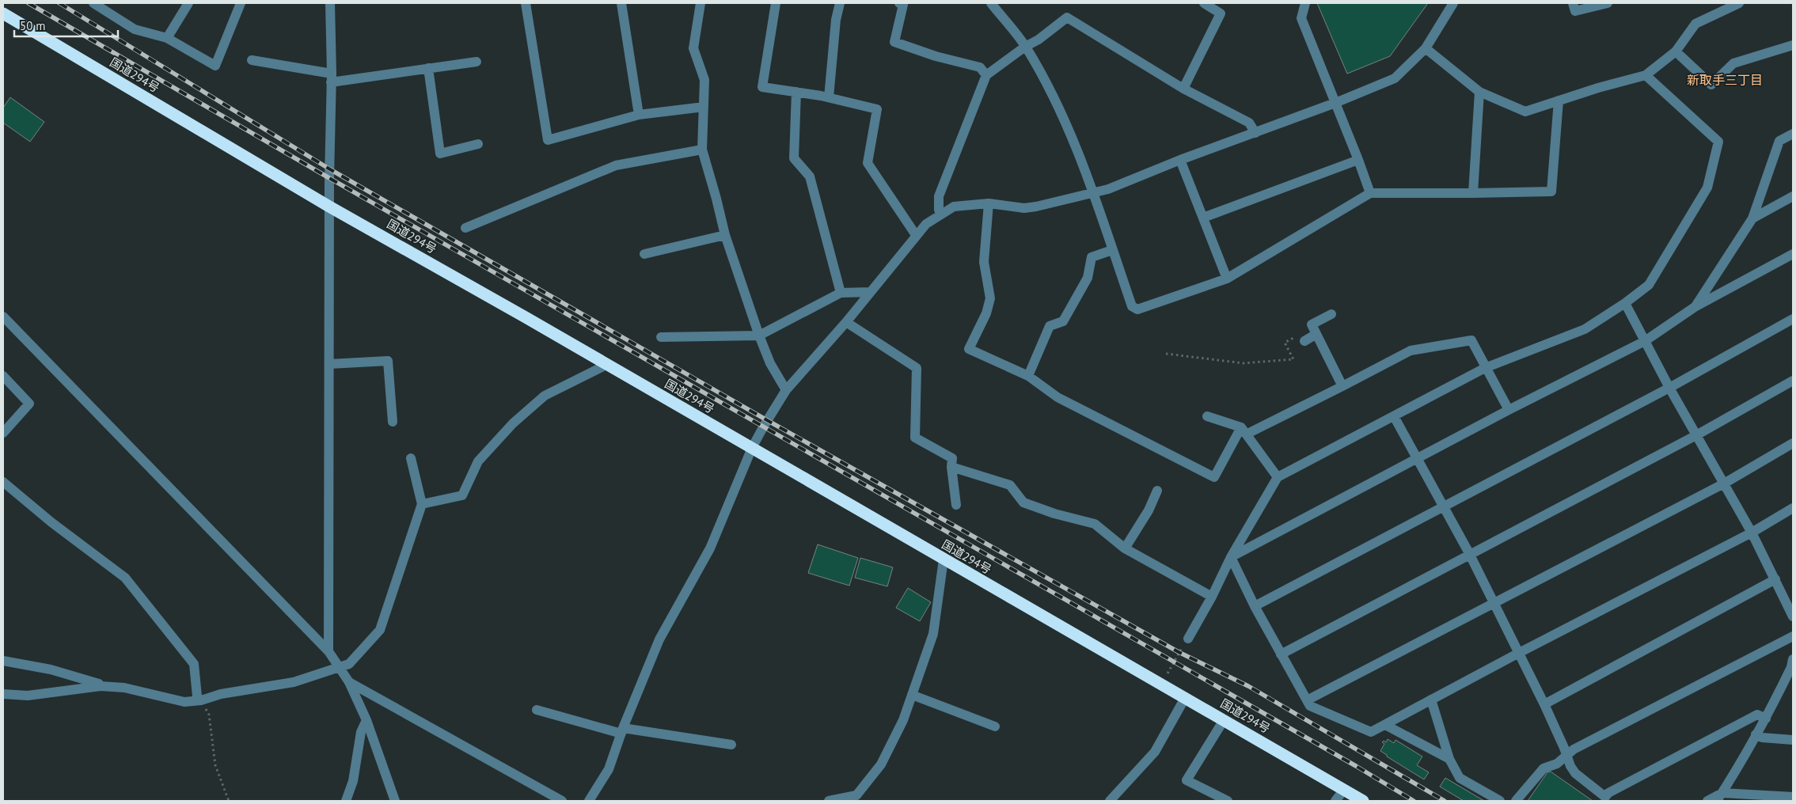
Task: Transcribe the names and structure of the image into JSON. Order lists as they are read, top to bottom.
{
  "streets": {
    "highway": ["国道294号"]
  },
  "districts": ["新取手三丁目"],
  "scale_bar": "50 m"
}
